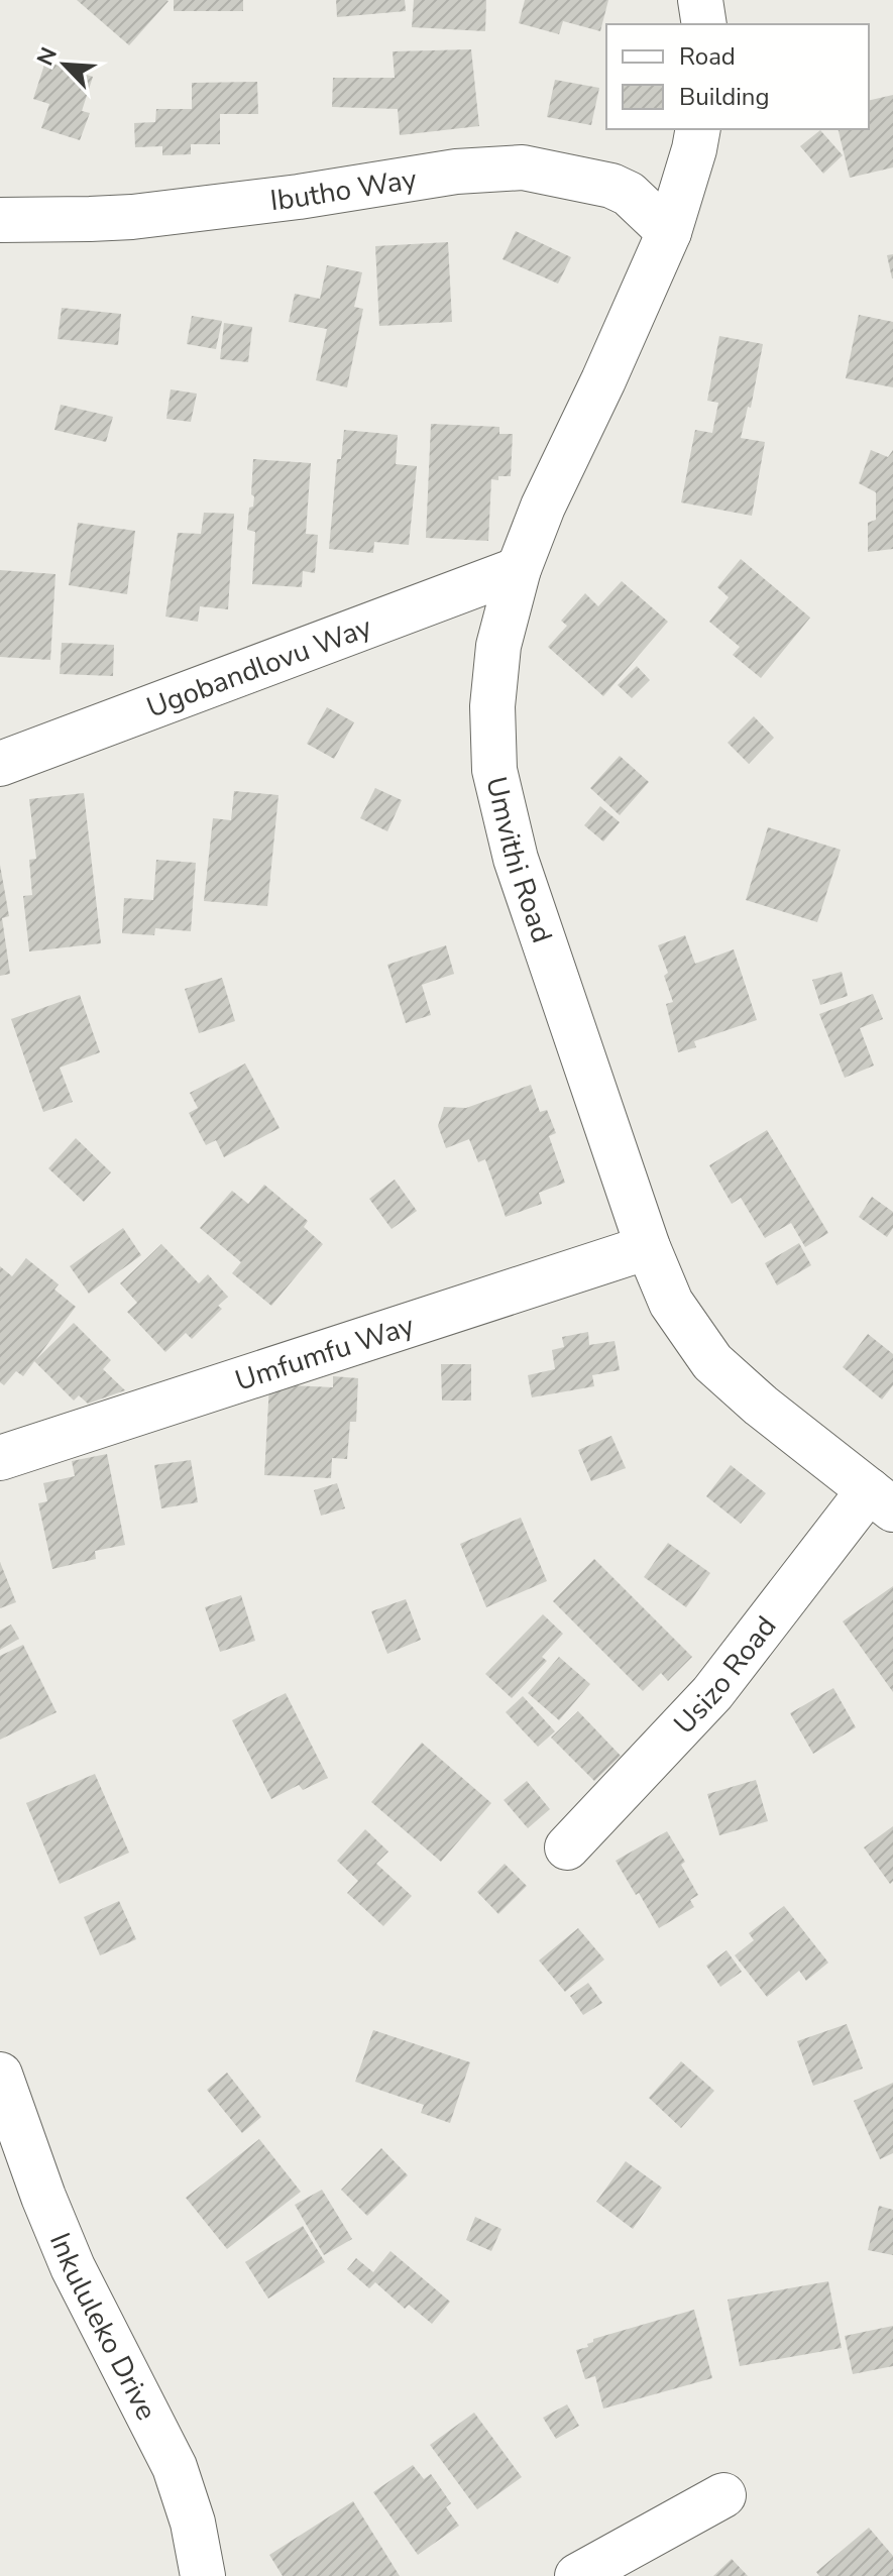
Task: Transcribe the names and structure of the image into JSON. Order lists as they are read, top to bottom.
{
  "streets": {
    "street": [
      "Ibutho Way",
      "Ugobandlovu Way",
      "Umvithi Road",
      "Umfumfu Way",
      "Usizo Road",
      "Inkululeko Drive"
    ]
  },
  "crossings": [
    ["Ibutho Way", "Umvithi Road"],
    ["Ugobandlovu Way", "Umvithi Road"],
    ["Umvithi Road", "Umfumfu Way"],
    ["Umvithi Road", "Usizo Road"]
  ],
  "legend": ["Road", "Building"],
  "north": "top left"
}
